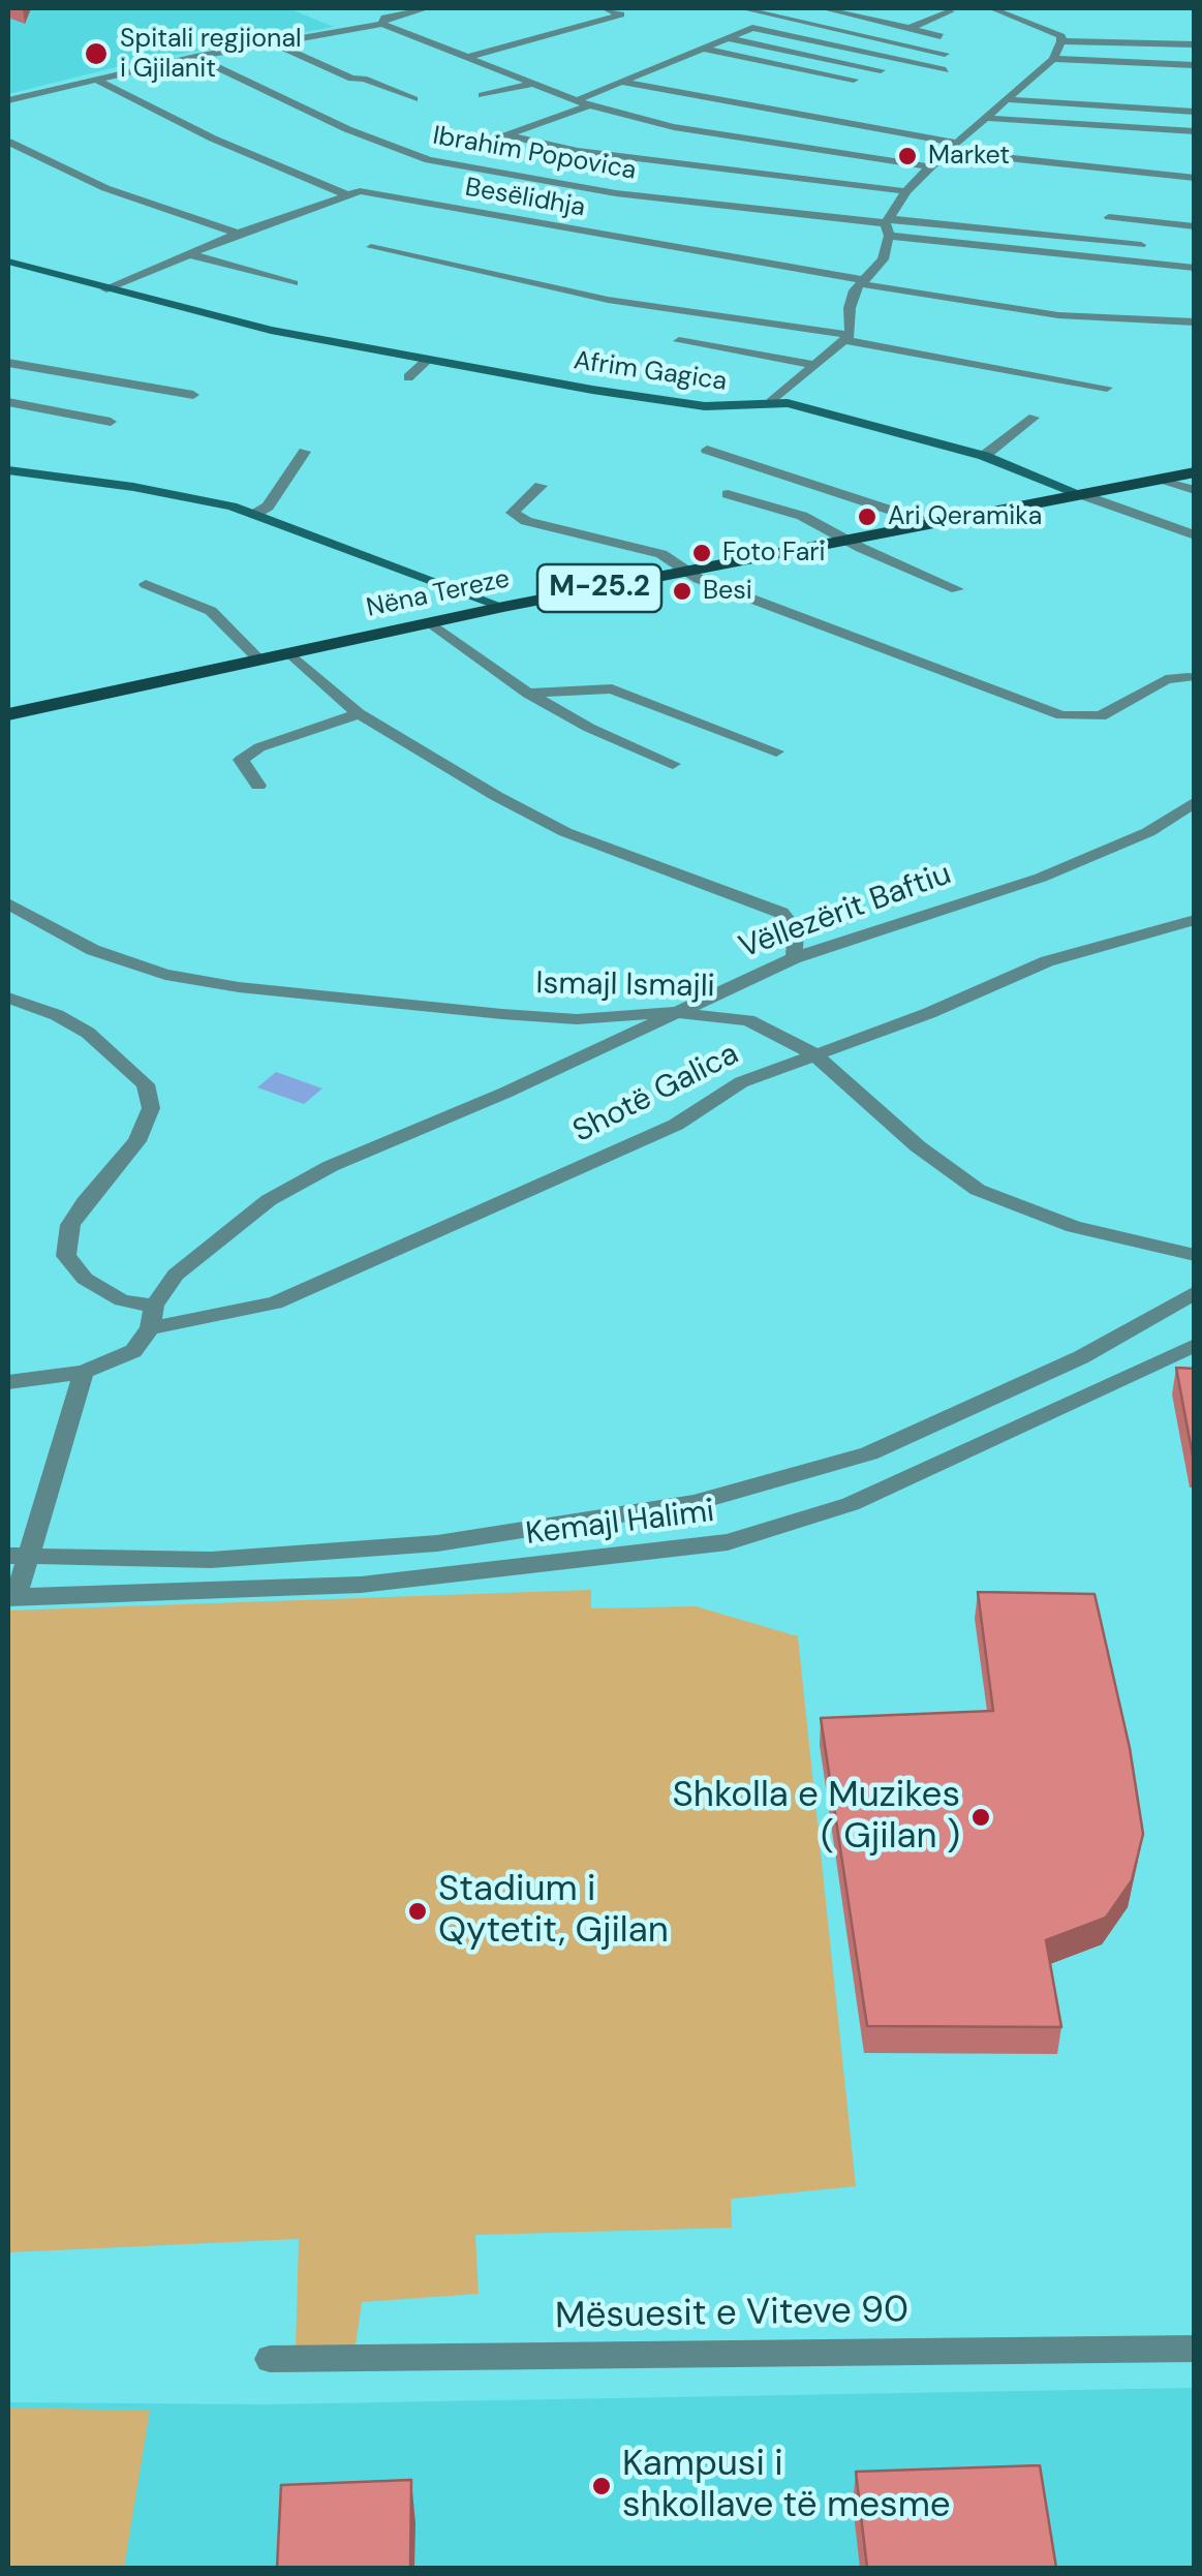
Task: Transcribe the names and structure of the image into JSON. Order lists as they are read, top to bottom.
{
  "streets": {
    "main road": ["M-25.2", "Nëna Tereze"],
    "street": [
      "Ibrahim Popovica",
      "Besëlidhja",
      "Afrim Gagica",
      "Vëllezërit Baftiu",
      "Ismajl Ismajli",
      "Shotë Galica",
      "Kemajl Halimi",
      "Mësuesit e Viteve 90"
    ]
  },
  "crossings": [
    ["Besëlidhja", "Afrim Gagica"],
    ["Afrim Gagica", "Nëna Tereze"],
    ["Vëllezërit Baftiu", "Ismajl Ismajli"],
    ["Vëllezërit Baftiu", "Shotë Galica"],
    ["Vëllezërit Baftiu", "Kemajl Halimi"],
    ["Ismajl Ismajli", "Shotë Galica"]
  ],
  "places": [
    "Spitali regjional i Gjilanit",
    "Market",
    "Ari Qeramika",
    "Foto Fari",
    "Besi",
    "Shkolla e Muzikes ( Gjilan )",
    "Stadium i Qytetit, Gjilan",
    "Kampusi i shkollave të mesme"
  ]
}
